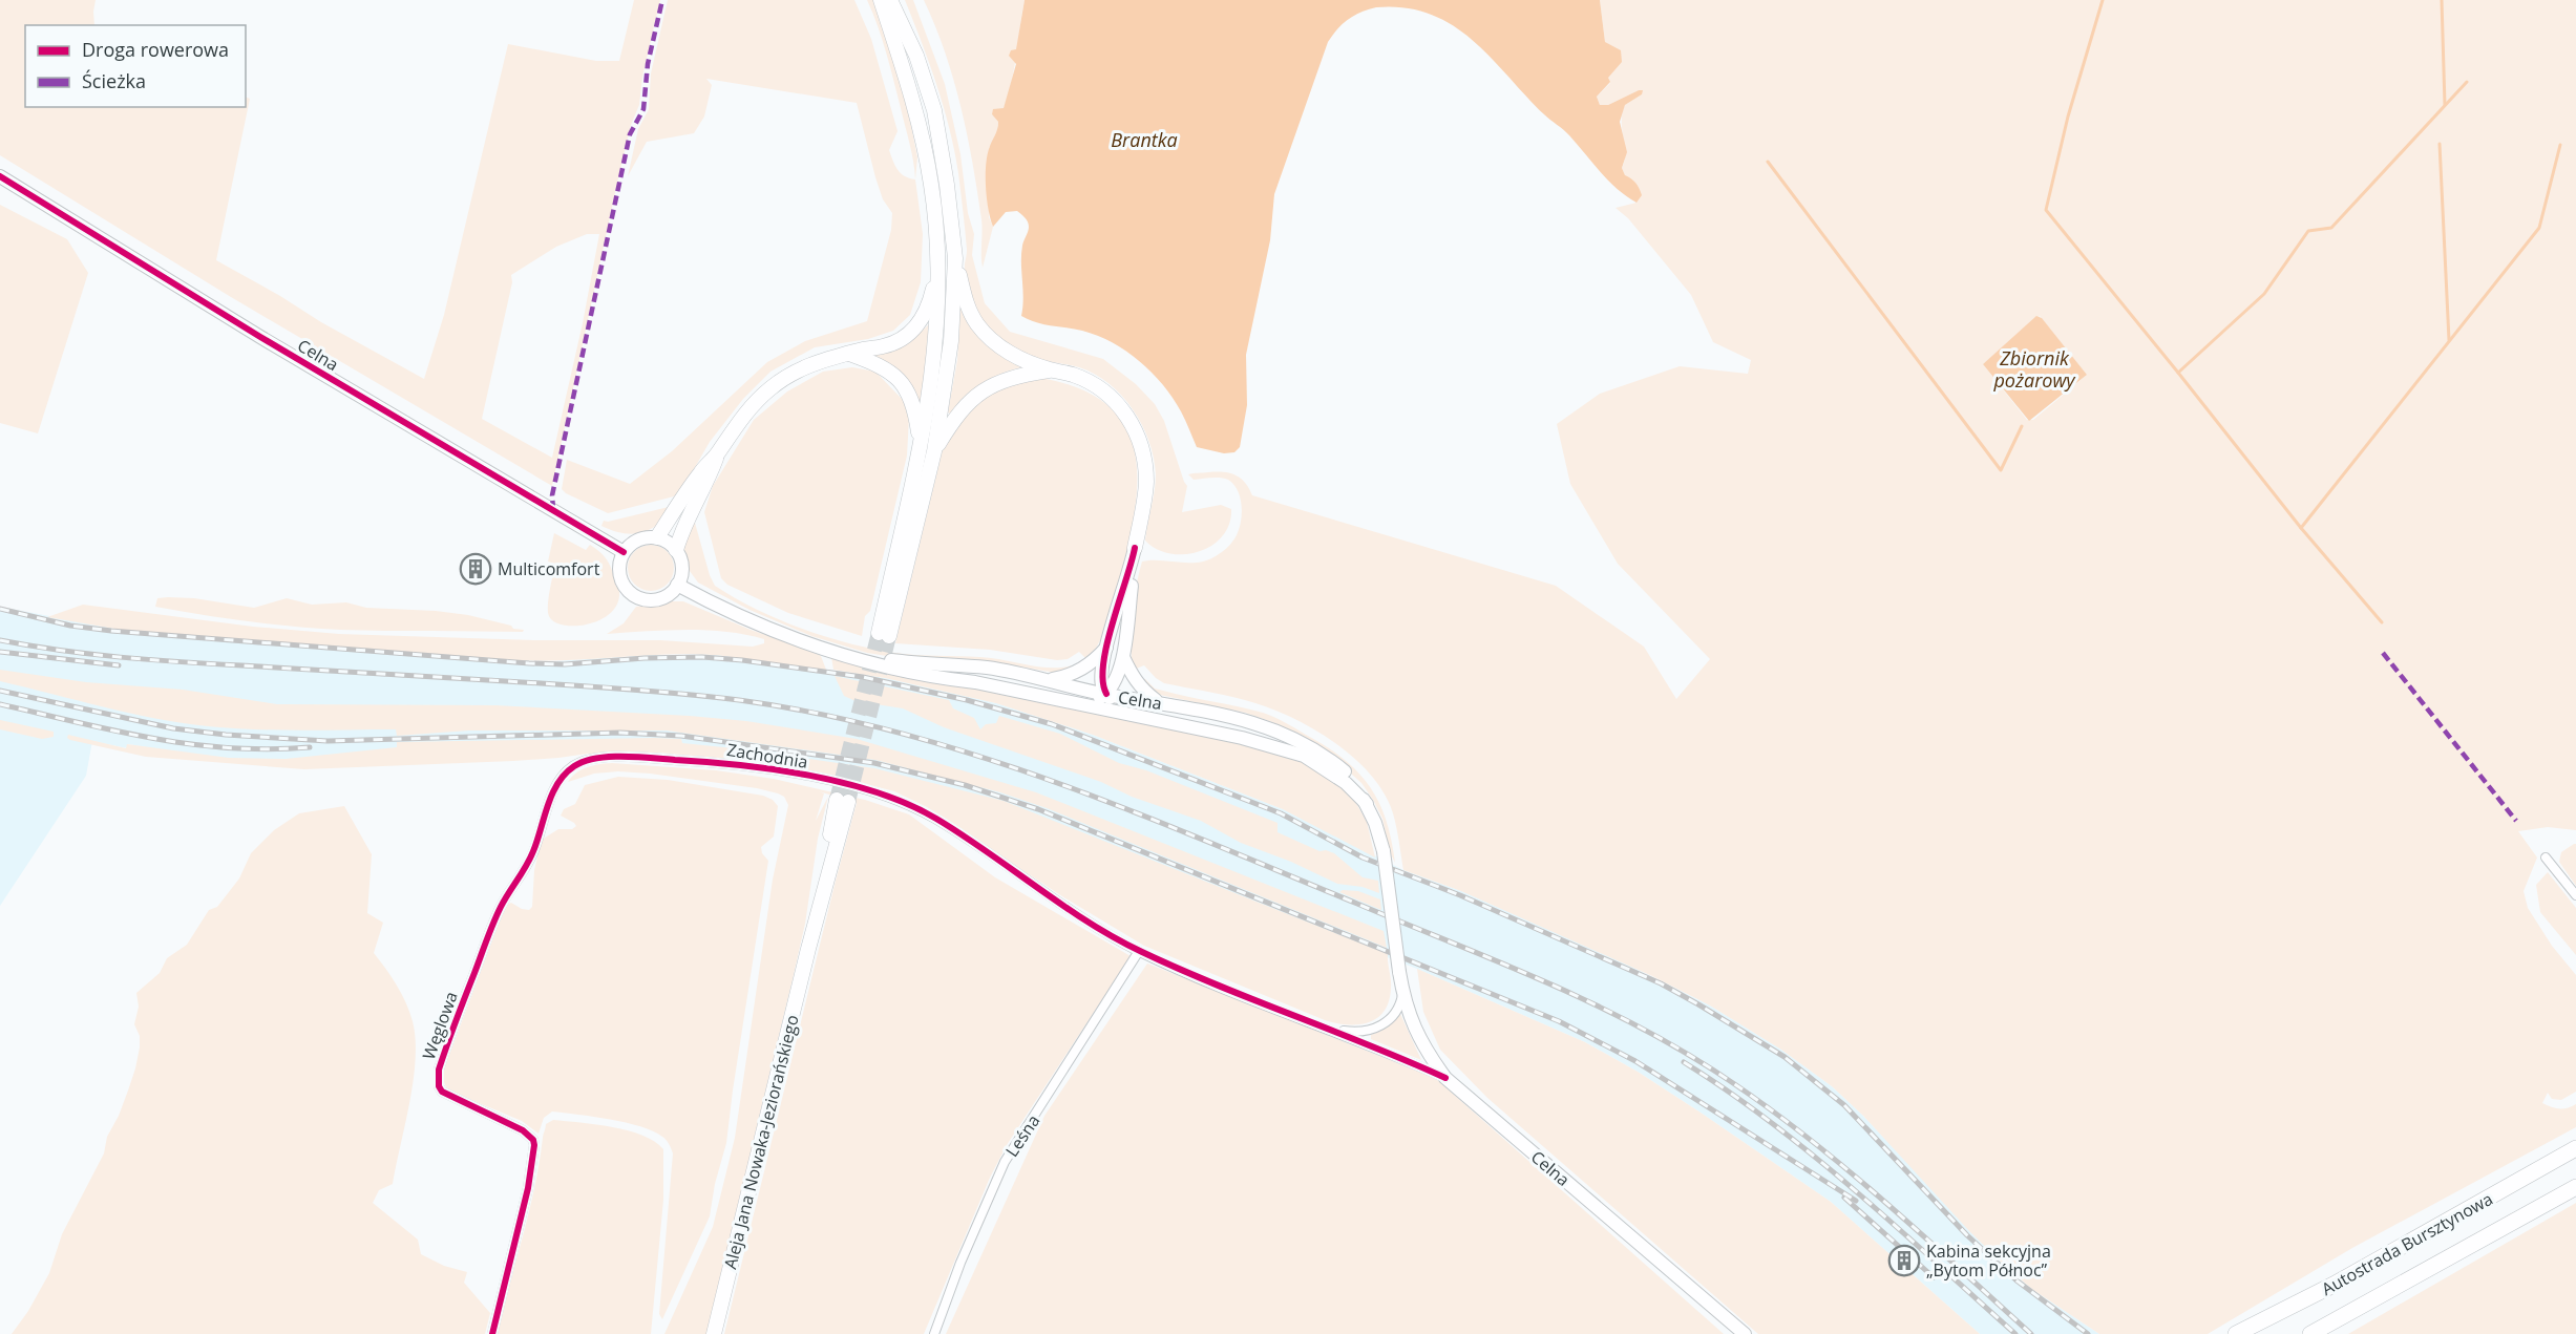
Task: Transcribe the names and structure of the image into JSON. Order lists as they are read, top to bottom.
{
  "streets": {
    "highway": ["Autostrada Bursztynowa"],
    "main road": ["Aleja Jana Nowaka-Jeziorańskiego"],
    "street": [
      "Celna",
      "Zachodnia",
      "Węglowa",
      "Leśna"
    ]
  },
  "crossings": [
    ["Zachodnia", "Węglowa"],
    ["Zachodnia", "Leśna"]
  ],
  "water": ["Brantka", "Zbiornik pożarowy"],
  "places": {
    "building": ["Multicomfort", "Kabina sekcyjna „Bytom Północ”"]
  },
  "legend": ["Droga rowerowa", "Ścieżka"]
}
